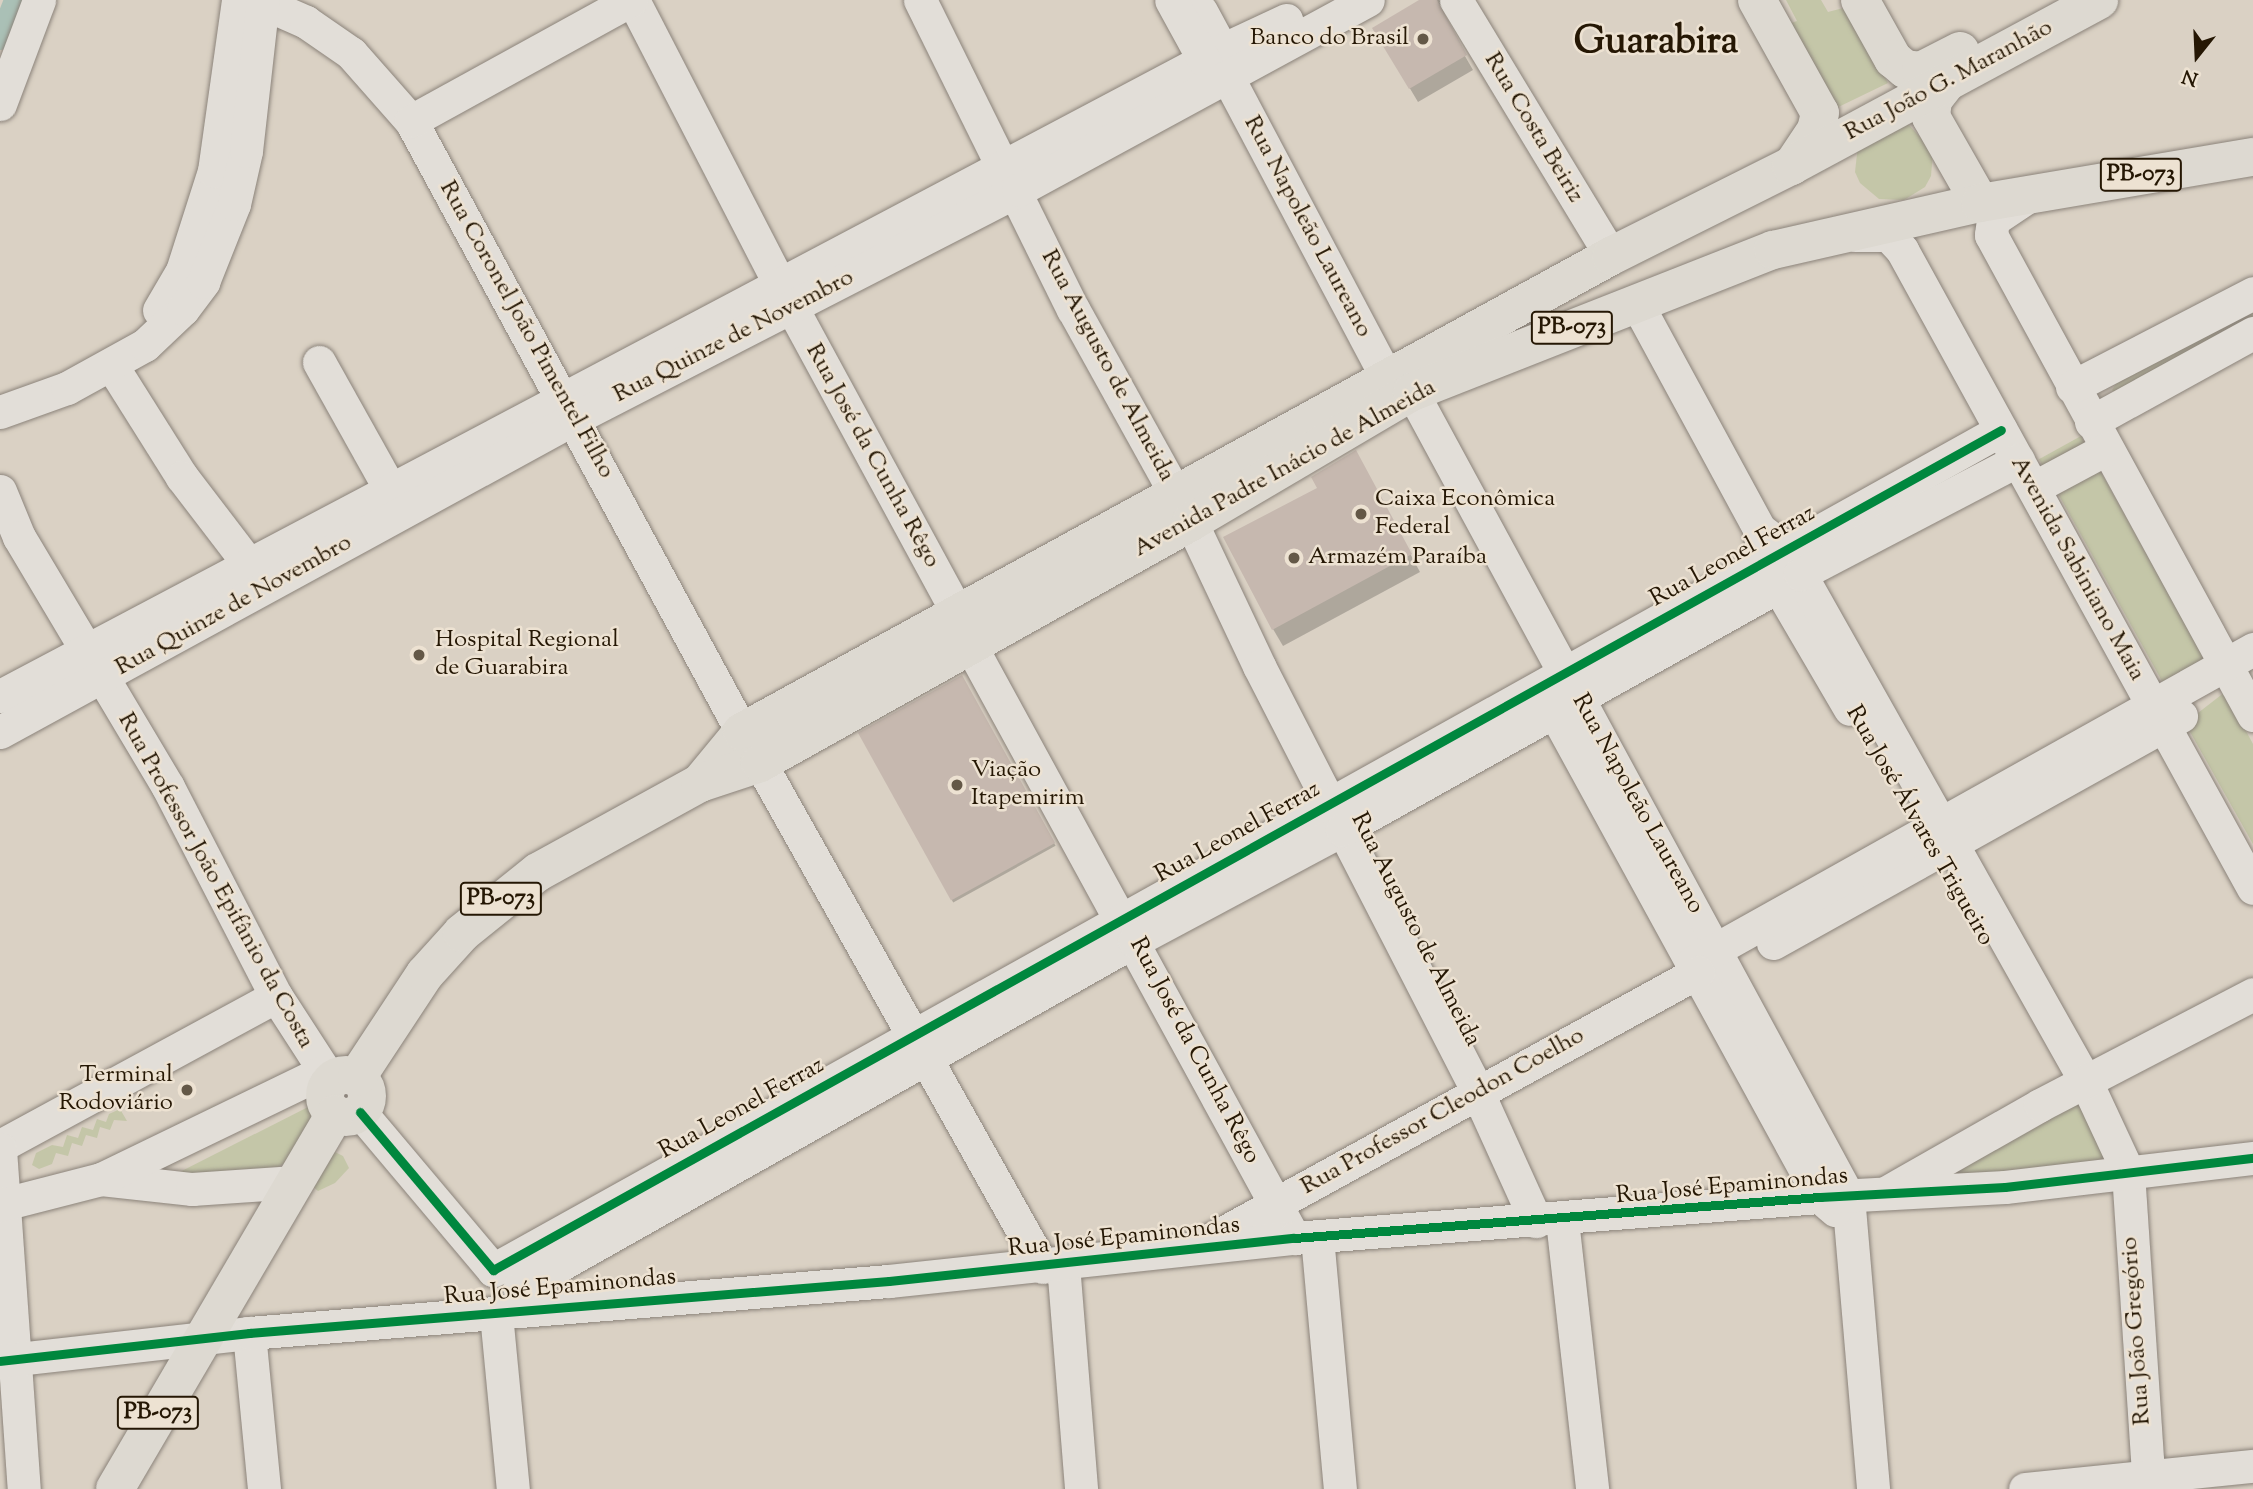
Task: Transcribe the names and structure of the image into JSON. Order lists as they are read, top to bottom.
{
  "streets": {
    "main road": ["Rua João G. Maranhão", "PB-073", "Avenida Padre Inácio de Almeida"],
    "street": [
      "Rua Costa Beiriz",
      "Rua Napoleão Laureano",
      "Rua Coronel João Pimentel Filho",
      "Rua Quinze de Novembro",
      "Rua Augusto de Almeida",
      "Rua José da Cunha Rêgo",
      "Rua Leonel Ferraz",
      "Avenida Sabiniano Maia",
      "Rua José Álvares Trigueiro",
      "Rua Professor João Epifânio da Costa",
      "Rua Professor Cleodon Coelho",
      "Rua José Epaminondas",
      "Rua João Gregório"
    ]
  },
  "crossings": [
    ["Rua João G. Maranhão", "Avenida Padre Inácio de Almeida"],
    ["Rua Costa Beiriz", "Avenida Padre Inácio de Almeida"],
    ["PB-073", "Avenida Padre Inácio de Almeida"],
    ["PB-073", "Rua Professor João Epifânio da Costa"],
    ["PB-073", "Rua José Epaminondas"],
    ["Rua Napoleão Laureano", "Rua Quinze de Novembro"],
    ["Rua Napoleão Laureano", "Avenida Padre Inácio de Almeida"],
    ["Rua Napoleão Laureano", "Rua Leonel Ferraz"],
    ["Rua Napoleão Laureano", "Rua Professor Cleodon Coelho"],
    ["Rua Napoleão Laureano", "Rua José Epaminondas"],
    ["Rua Coronel João Pimentel Filho", "Rua Quinze de Novembro"],
    ["Rua Coronel João Pimentel Filho", "Avenida Padre Inácio de Almeida"],
    ["Rua Coronel João Pimentel Filho", "Rua Leonel Ferraz"],
    ["Rua Coronel João Pimentel Filho", "Rua José Epaminondas"],
    ["Rua Quinze de Novembro", "Rua Augusto de Almeida"],
    ["Rua Quinze de Novembro", "Rua José da Cunha Rêgo"],
    ["Rua Quinze de Novembro", "Rua Professor João Epifânio da Costa"],
    ["Rua Augusto de Almeida", "Avenida Padre Inácio de Almeida"],
    ["Rua Augusto de Almeida", "Rua Leonel Ferraz"],
    ["Rua Augusto de Almeida", "Rua Professor Cleodon Coelho"],
    ["Rua Augusto de Almeida", "Rua José Epaminondas"],
    ["Rua José da Cunha Rêgo", "Avenida Padre Inácio de Almeida"],
    ["Rua José da Cunha Rêgo", "Rua Leonel Ferraz"],
    ["Rua José da Cunha Rêgo", "Rua Professor Cleodon Coelho"],
    ["Rua José da Cunha Rêgo", "Rua José Epaminondas"],
    ["Avenida Padre Inácio de Almeida", "Avenida Sabiniano Maia"],
    ["Avenida Padre Inácio de Almeida", "Rua José Álvares Trigueiro"],
    ["Avenida Padre Inácio de Almeida", "Rua Professor João Epifânio da Costa"],
    ["Rua Leonel Ferraz", "Avenida Sabiniano Maia"],
    ["Rua Leonel Ferraz", "Rua José Álvares Trigueiro"],
    ["Rua Leonel Ferraz", "Rua Professor João Epifânio da Costa"],
    ["Avenida Sabiniano Maia", "Rua Professor Cleodon Coelho"],
    ["Rua José Álvares Trigueiro", "Rua Professor Cleodon Coelho"],
    ["Rua José Álvares Trigueiro", "Rua José Epaminondas"],
    ["Rua José Álvares Trigueiro", "Rua João Gregório"],
    ["Rua Professor João Epifânio da Costa", "Rua José Epaminondas"],
    ["Rua Professor Cleodon Coelho", "Rua José Epaminondas"],
    ["Rua José Epaminondas", "Rua João Gregório"]
  ],
  "districts": ["Guarabira"],
  "places": [
    "Banco do Brasil",
    "Caixa Econômica Federal",
    "Armazém Paraíba",
    "Hospital Regional de Guarabira",
    "Viação Itapemirim",
    "Terminal Rodoviário"
  ],
  "north": "bottom"
}
